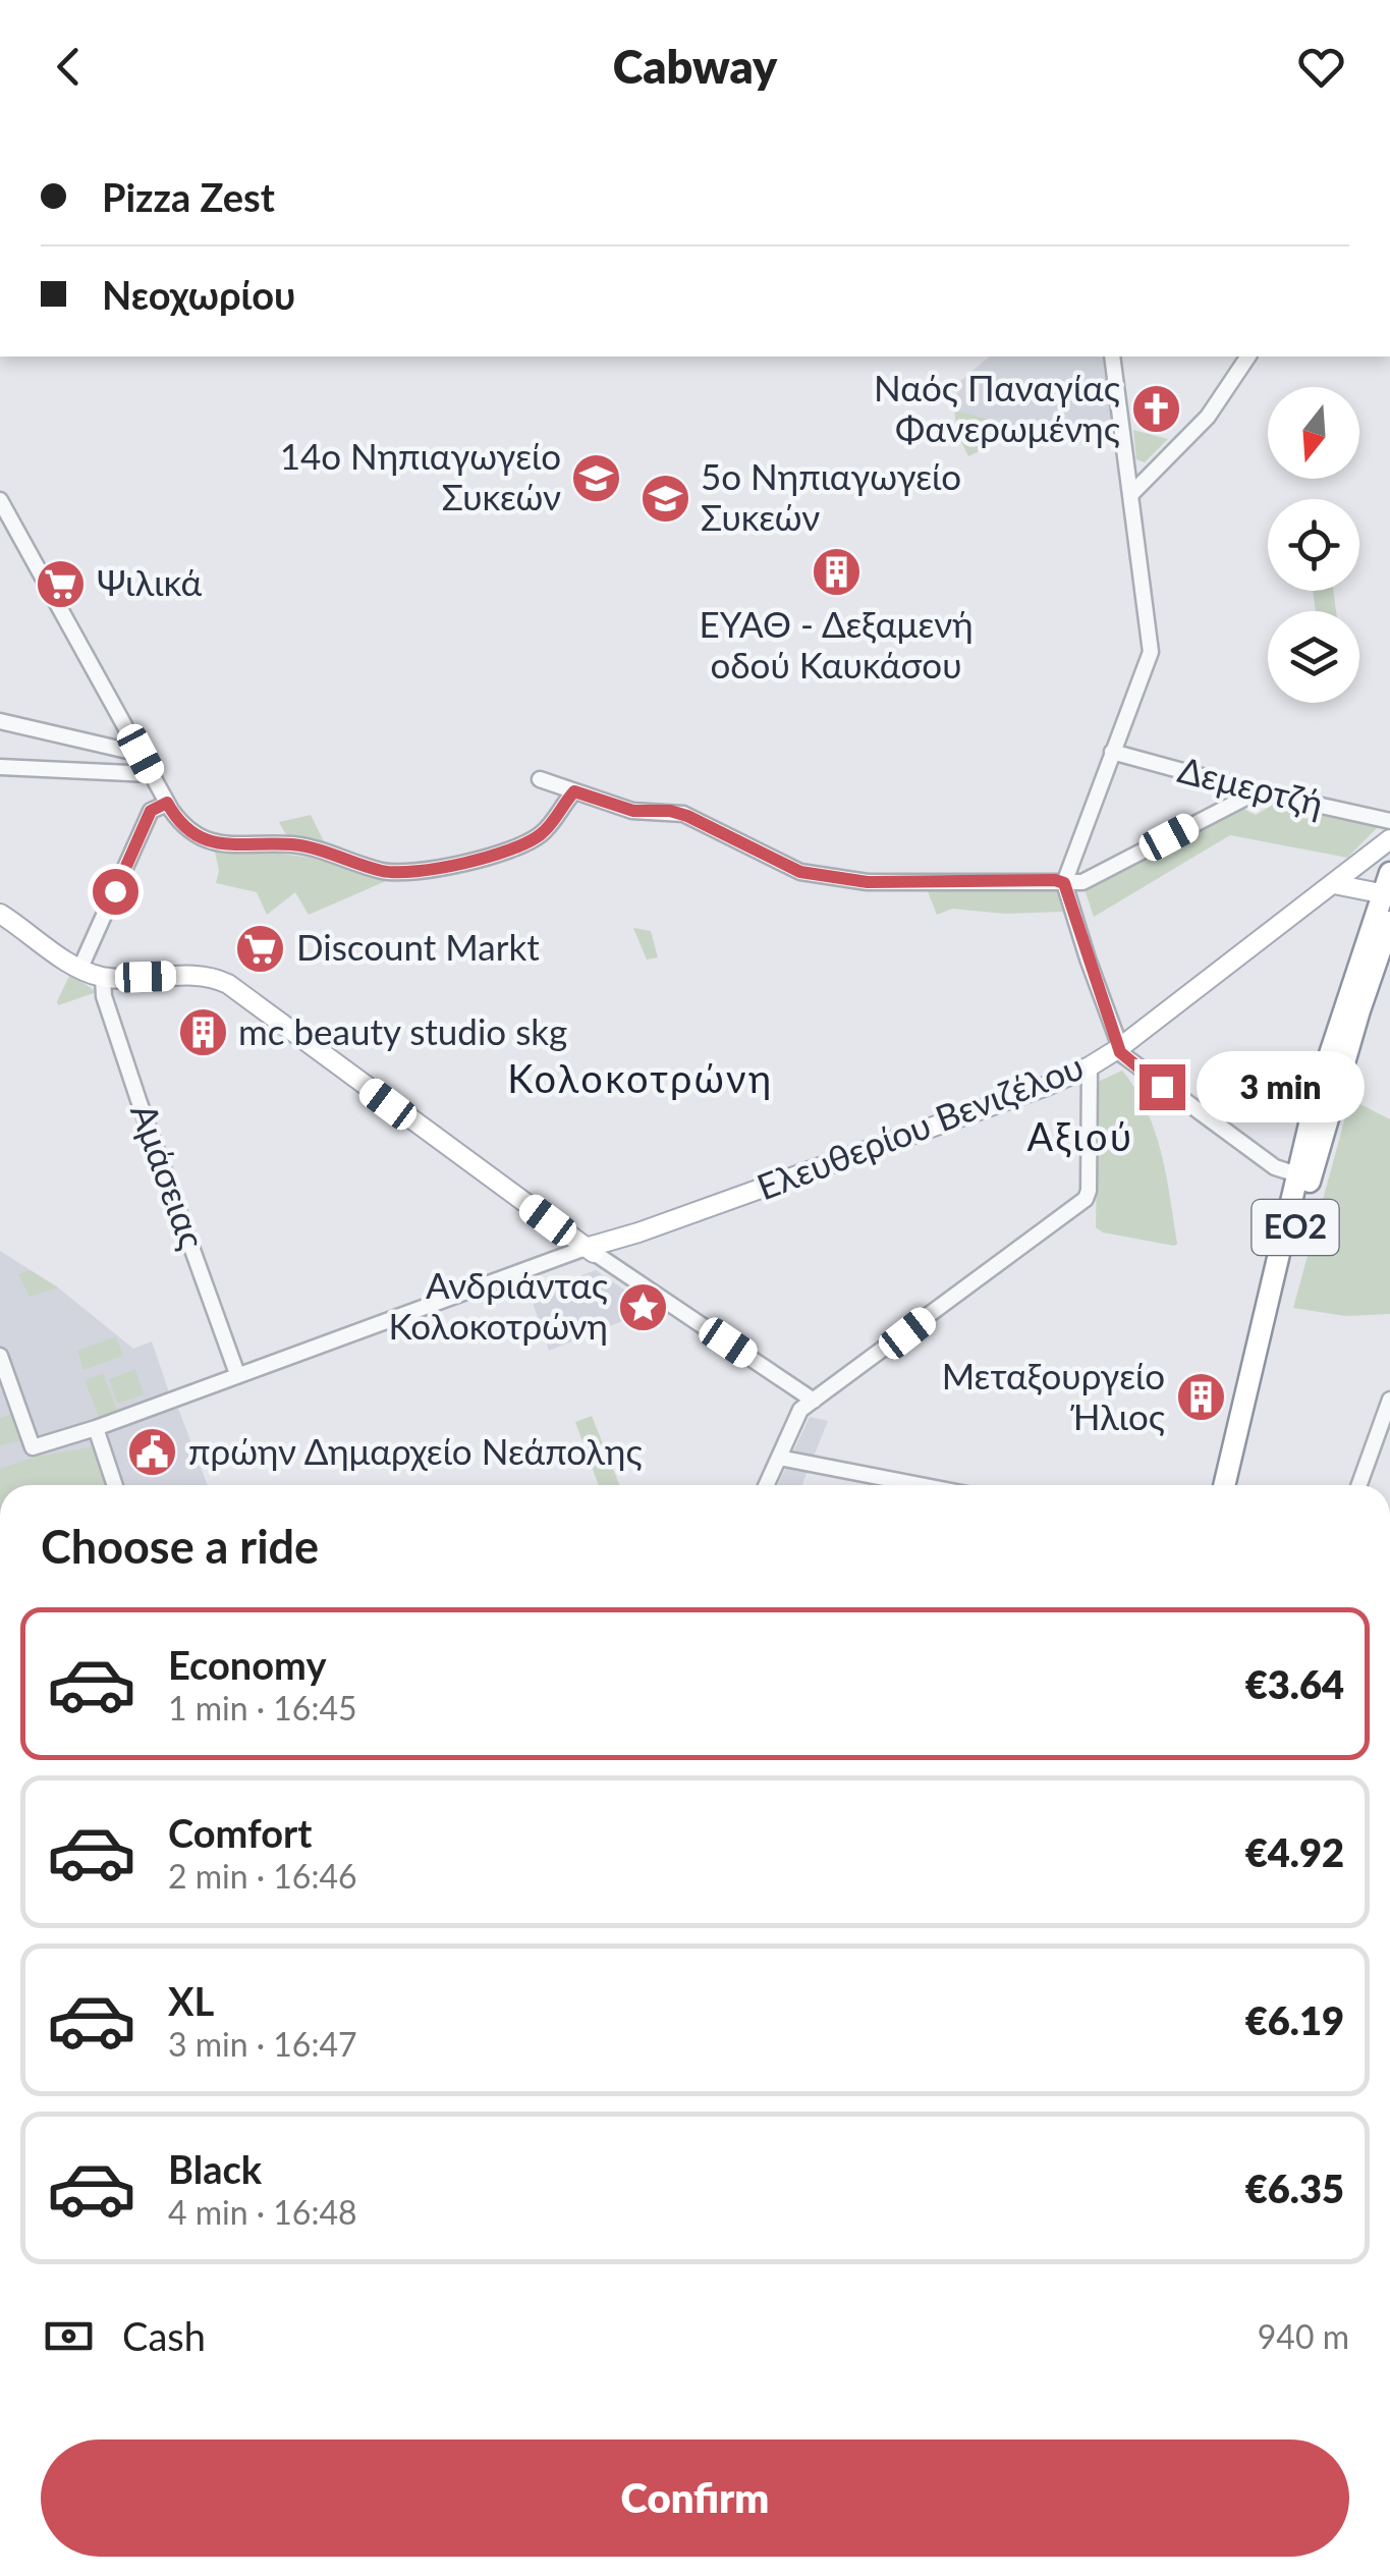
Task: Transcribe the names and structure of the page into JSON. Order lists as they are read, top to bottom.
{
  "streets": {
    "highway": ["ΕΟ2"],
    "main road": ["Ελευθερίου Βενιζέλου"],
    "street": ["Δεμερτζή", "Αμάσειας"]
  },
  "crossings": [
    ["Ελευθερίου Βενιζέλου", "Αμάσειας"]
  ],
  "districts": ["Κολοκοτρώνη", "Αξιού"],
  "places": {
    "church": ["Ναός Παναγίας Φανερωμένης"],
    "school or university": ["14ο Νηπιαγωγείο Συκεών", "5ο Νηπιαγωγείο Συκεών"],
    "building": ["ΕΥΑΘ - Δεξαμενή οδού Καυκάσου", "mc beauty studio skg", "Μεταξουργείο Ήλιος"],
    "supermarket": ["Ψιλικά", "Discount Markt"],
    "place": ["Ανδριάντας Κολοκοτρώνη"],
    "public building": ["πρώην Δημαρχείο Νεάπολης"]
  },
  "north": "bottom",
  "page": {
    "header": "Cabway",
    "banner": ["Pizza Zest", "Νεοχωρίου"],
    "bubble": "3 min",
    "heading": "Choose a ride",
    "list": [
      {
        "name": "Economy",
        "note": "1 min · 16:45",
        "value": "€3.64"
      },
      {
        "name": "Comfort",
        "note": "2 min · 16:46",
        "value": "€4.92"
      },
      {
        "name": "XL",
        "note": "3 min · 16:47",
        "value": "€6.19"
      },
      {
        "name": "Black",
        "note": "4 min · 16:48",
        "value": "€6.35"
      }
    ],
    "pay": ["Cash", "940 m"],
    "buttons": "Confirm"
  }
}
